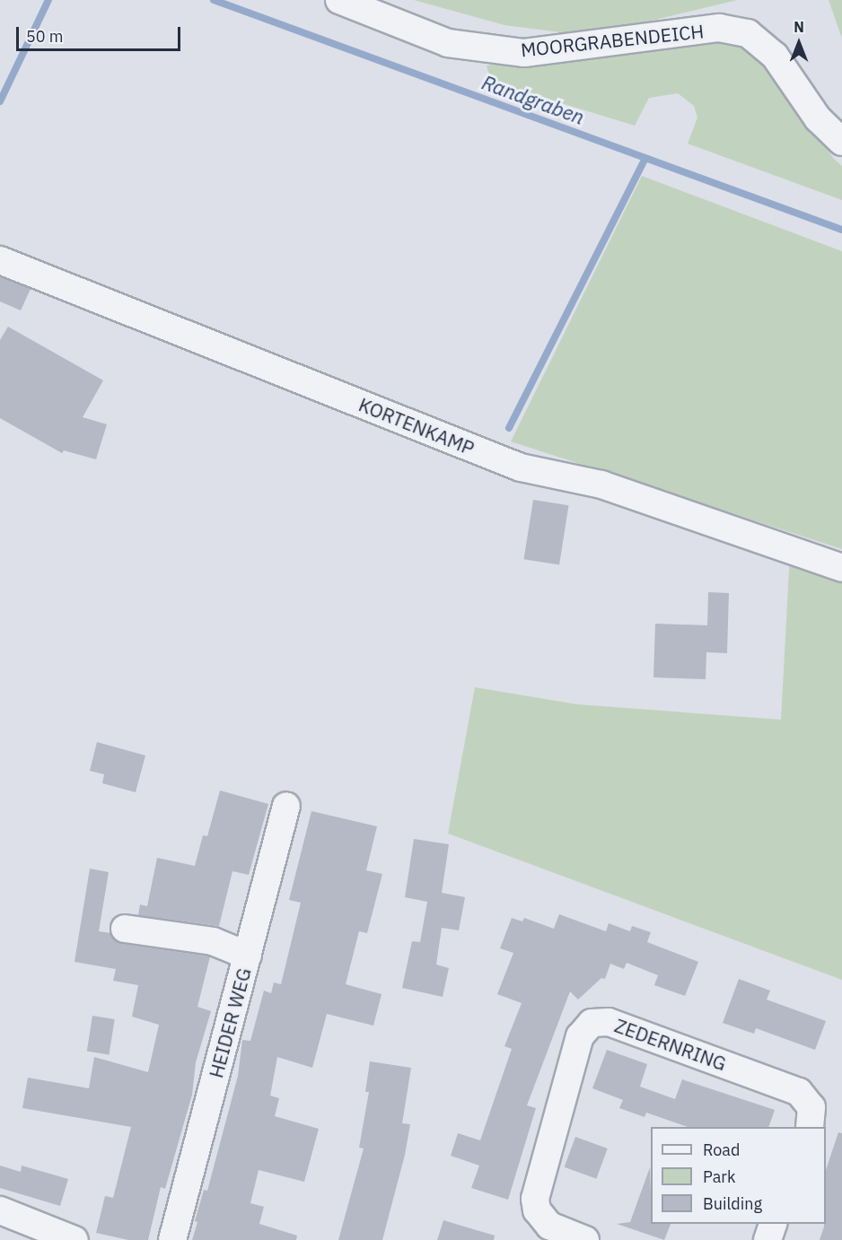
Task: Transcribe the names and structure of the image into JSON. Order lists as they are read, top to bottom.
{
  "streets": {
    "street": [
      "MOORGRABENDEICH",
      "KORTENKAMP",
      "HEIDER WEG",
      "ZEDERNRING"
    ]
  },
  "water": ["Randgraben"],
  "legend": ["Road", "Park", "Building"],
  "scale_bar": "50 m",
  "north": "top"
}
